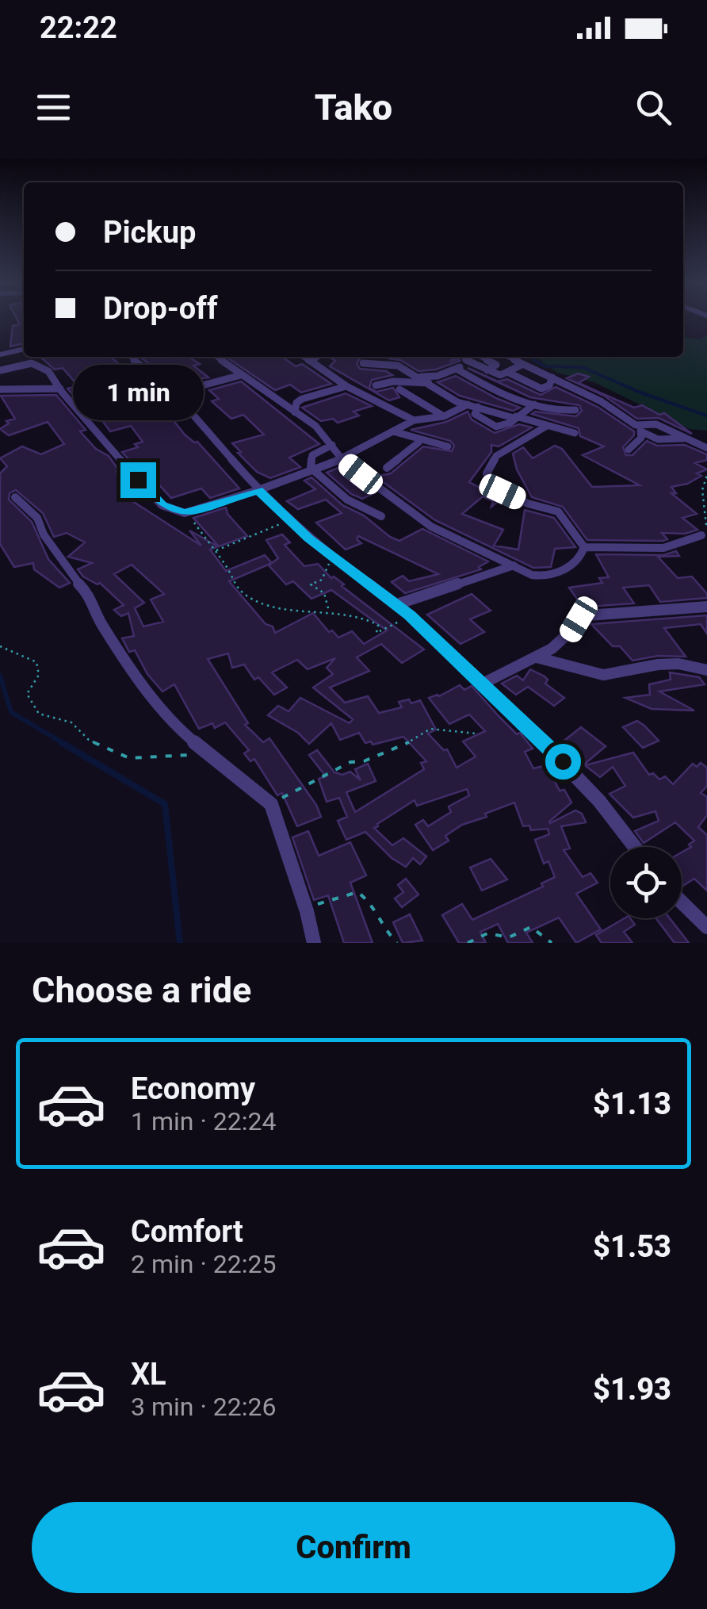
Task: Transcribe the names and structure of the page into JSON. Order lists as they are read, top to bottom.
{
  "page": {
    "status": "22:22",
    "header": "Tako",
    "banner": ["Pickup", "Drop-off"],
    "bubble": "1 min",
    "heading": "Choose a ride",
    "list": [
      {
        "name": "Economy",
        "note": "1 min · 22:24",
        "value": "$1.13"
      },
      {
        "name": "Comfort",
        "note": "2 min · 22:25",
        "value": "$1.53"
      },
      {
        "name": "XL",
        "note": "3 min · 22:26",
        "value": "$1.93"
      }
    ],
    "buttons": "Confirm"
  }
}
